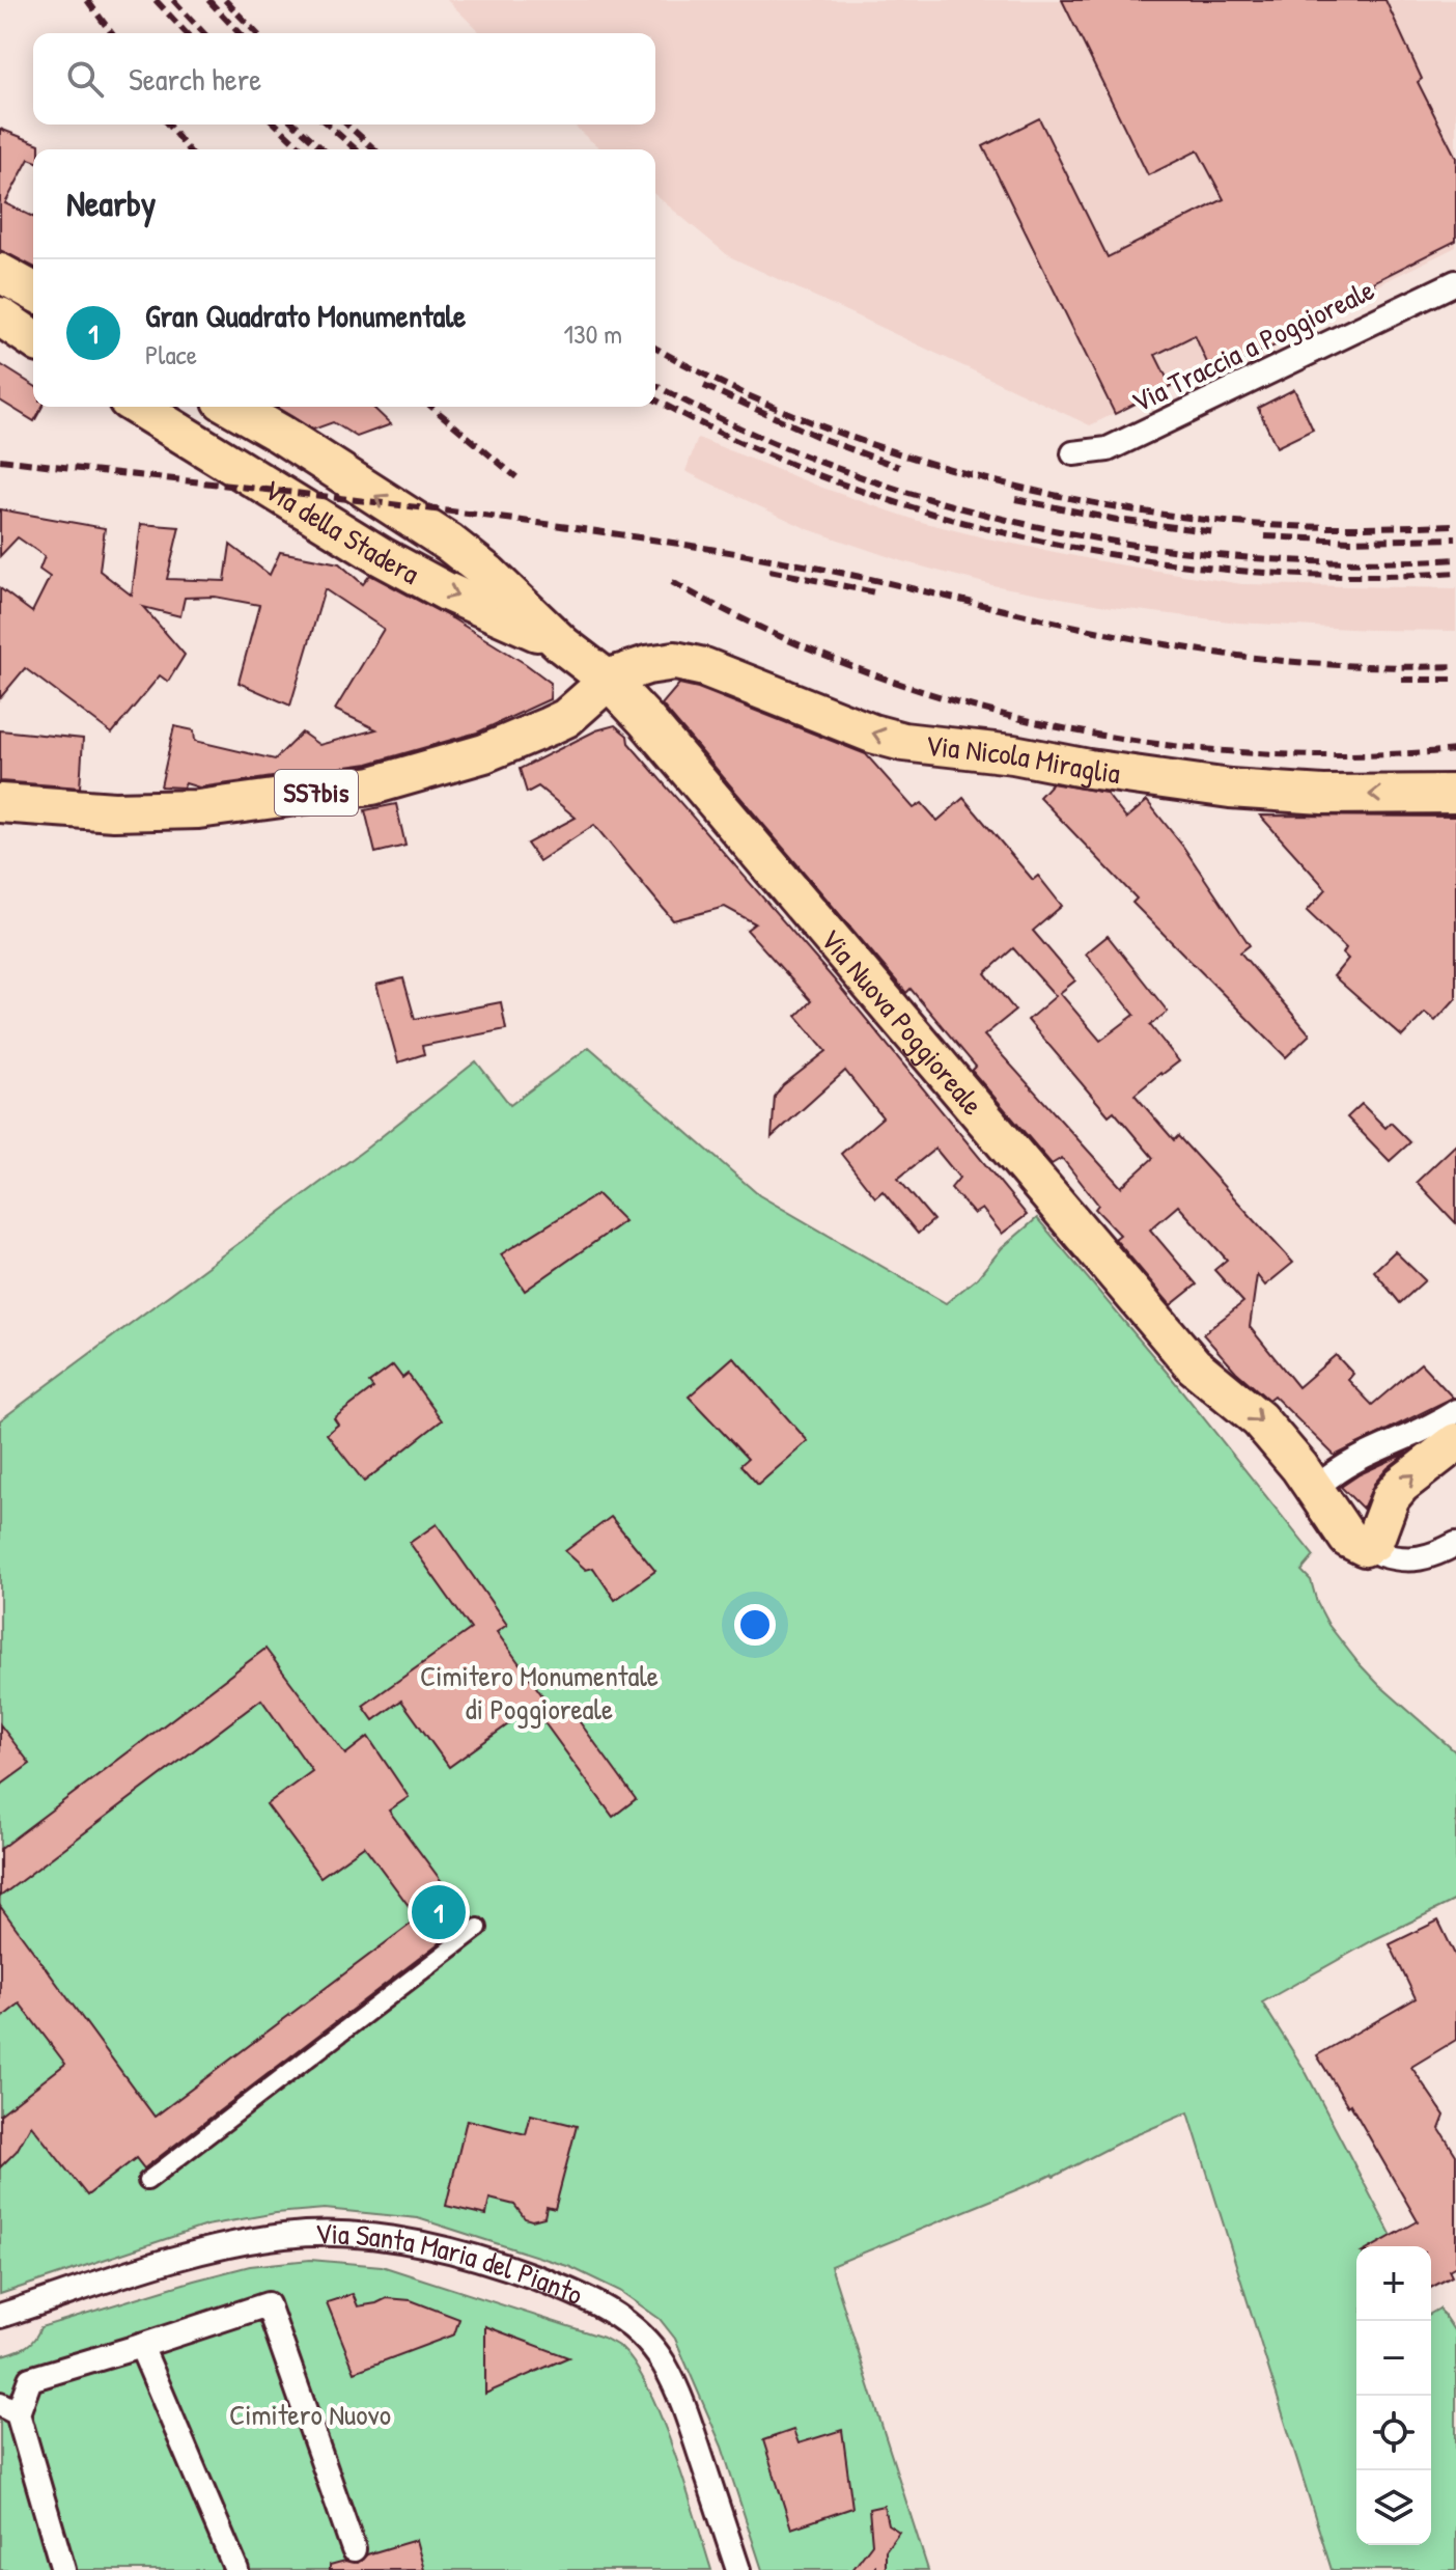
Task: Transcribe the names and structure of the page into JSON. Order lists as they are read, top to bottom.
{
  "streets": {
    "main road": [
      "Via della Stadera",
      "Via Nicola Miraglia",
      "SS7bis",
      "Via Nuova Poggioreale"
    ],
    "street": ["Via Traccia a Poggioreale", "Via Santa Maria del Pianto"]
  },
  "crossings": [
    ["Via della Stadera", "Via Nicola Miraglia"],
    ["Via della Stadera", "SS7bis"],
    ["Via della Stadera", "Via Nuova Poggioreale"],
    ["Via Nicola Miraglia", "SS7bis"],
    ["Via Nicola Miraglia", "Via Nuova Poggioreale"],
    ["SS7bis", "Via Nuova Poggioreale"]
  ],
  "one_way": ["Via Nicola Miraglia", "Via Nuova Poggioreale"],
  "parks": ["Cimitero Monumentale di Poggioreale", "Cimitero Nuovo"],
  "page": {
    "search": "Search here",
    "heading": "Nearby",
    "list": [
      {
        "mark": "1",
        "name": "Gran Quadrato Monumentale",
        "note": "Place",
        "value": "130 m"
      }
    ],
    "pins": "1",
    "map_buttons": ["+", "−"]
  }
}
